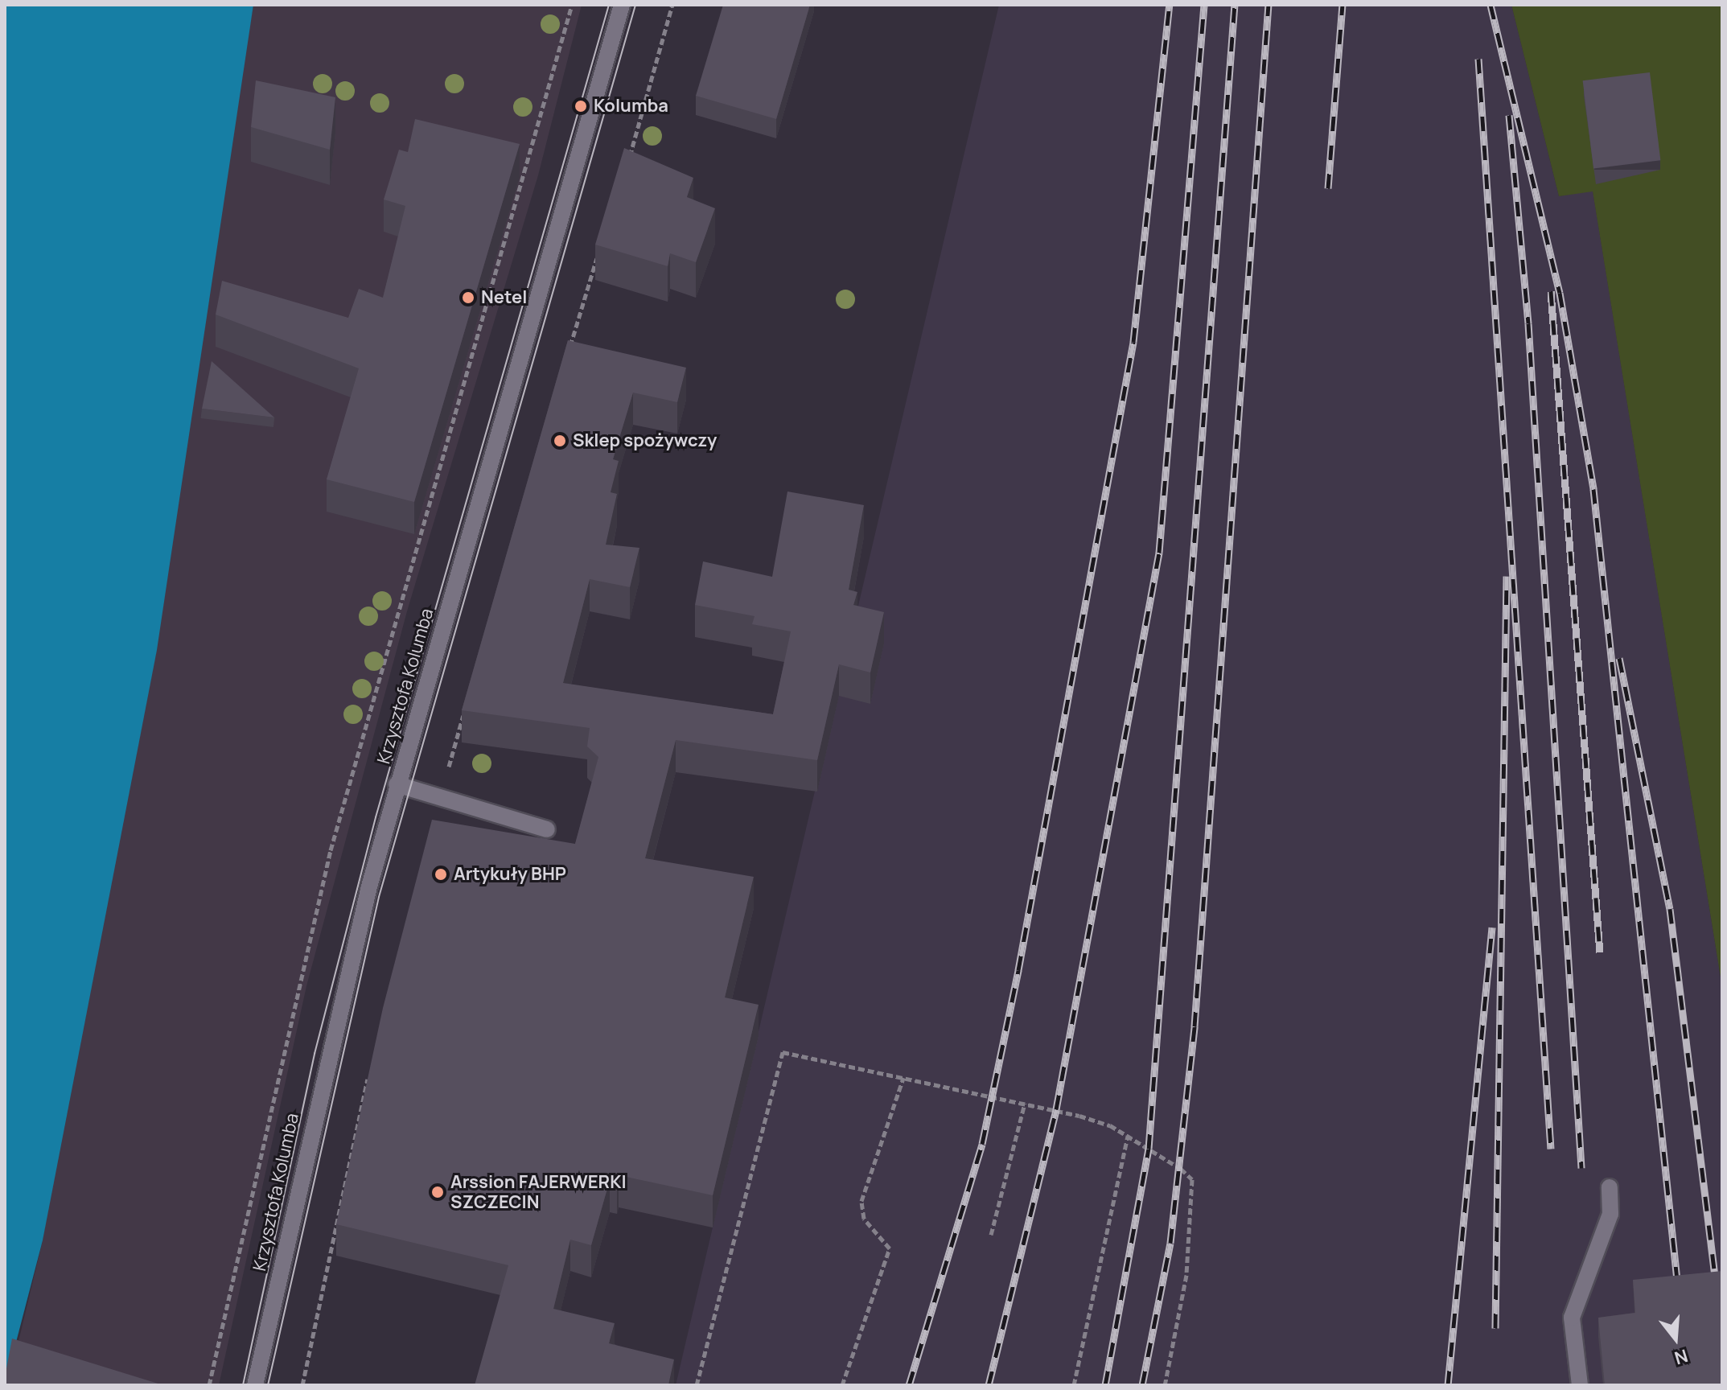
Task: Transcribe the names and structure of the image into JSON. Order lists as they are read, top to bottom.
{
  "streets": {
    "street": ["Krzysztofa Kolumba"]
  },
  "places": [
    "Kolumba",
    "Netel",
    "Sklep spożywczy",
    "Artykuły BHP",
    "Arssion FAJERWERKI SZCZECIN"
  ],
  "north": "bottom"
}
